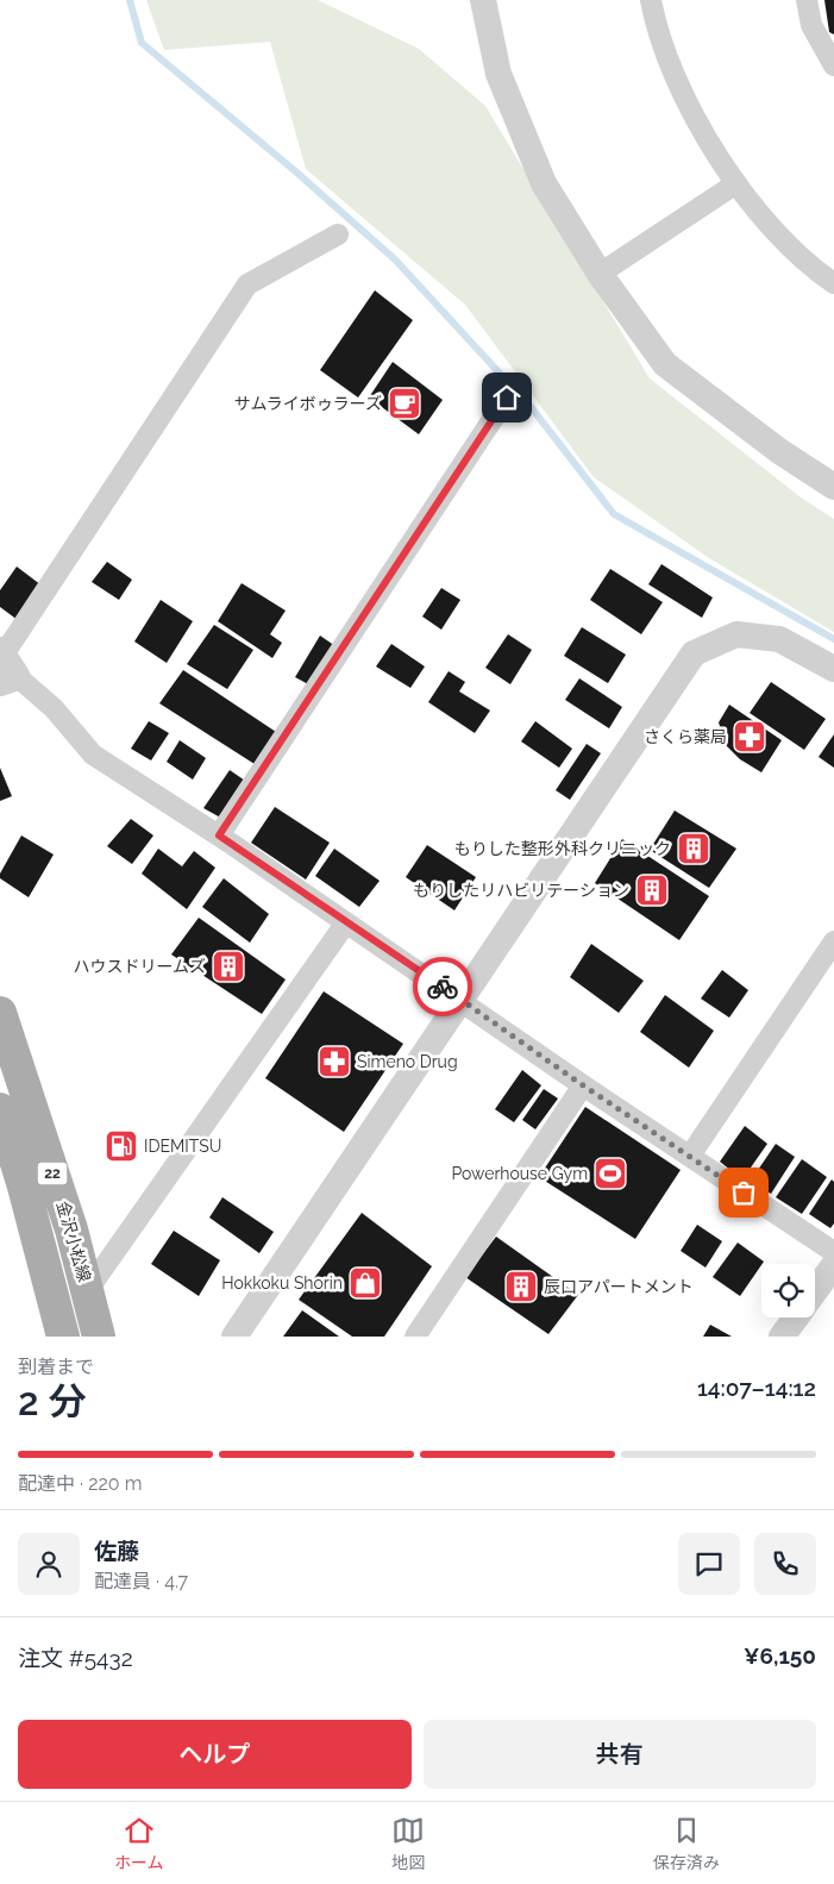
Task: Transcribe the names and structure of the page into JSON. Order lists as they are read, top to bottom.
{
  "streets": {
    "main road": ["22", "金沢小松線"]
  },
  "places": {
    "cafe": ["サムライボゥラーズ"],
    "pharmacy": ["さくら薬局", "Simeno Drug"],
    "building": [
      "もりした整形外科クリニック",
      "もりしたリハビリテーション",
      "ハウスドリームズ",
      "辰口アパートメント"
    ],
    "fuel station": ["IDEMITSU"],
    "sports": ["Powerhouse Gym"],
    "shop": ["Hokkoku Shorin"]
  },
  "page": {
    "heading": ["2 分", "到着まで", "14:07–14:12"],
    "panel": [
      "佐藤",
      "配達員 · 4.7",
      "注文 #5432",
      "¥6,150"
    ],
    "bar": "配達中 · 220 m",
    "buttons": ["ヘルプ", "共有"],
    "tabs": ["ホーム", "地図", "保存済み"]
  }
}
